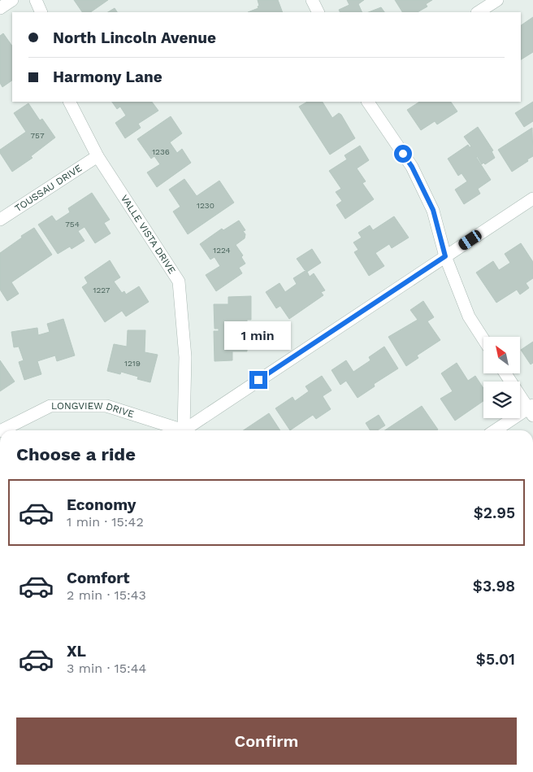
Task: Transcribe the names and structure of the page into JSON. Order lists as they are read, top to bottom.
{
  "streets": {
    "street": ["TOUSSAU DRIVE", "VALLE VISTA DRIVE", "LONGVIEW DRIVE"]
  },
  "crossings": [
    ["TOUSSAU DRIVE", "VALLE VISTA DRIVE"]
  ],
  "house_numbers": [
    "757",
    "1236",
    "1230",
    "754",
    "1224",
    "1227",
    "1219"
  ],
  "north": "top left",
  "page": {
    "banner": ["North Lincoln Avenue", "Harmony Lane"],
    "bubble": "1 min",
    "heading": "Choose a ride",
    "list": [
      {
        "name": "Economy",
        "note": "1 min · 15:42",
        "value": "$2.95"
      },
      {
        "name": "Comfort",
        "note": "2 min · 15:43",
        "value": "$3.98"
      },
      {
        "name": "XL",
        "note": "3 min · 15:44",
        "value": "$5.01"
      }
    ],
    "buttons": "Confirm"
  }
}
